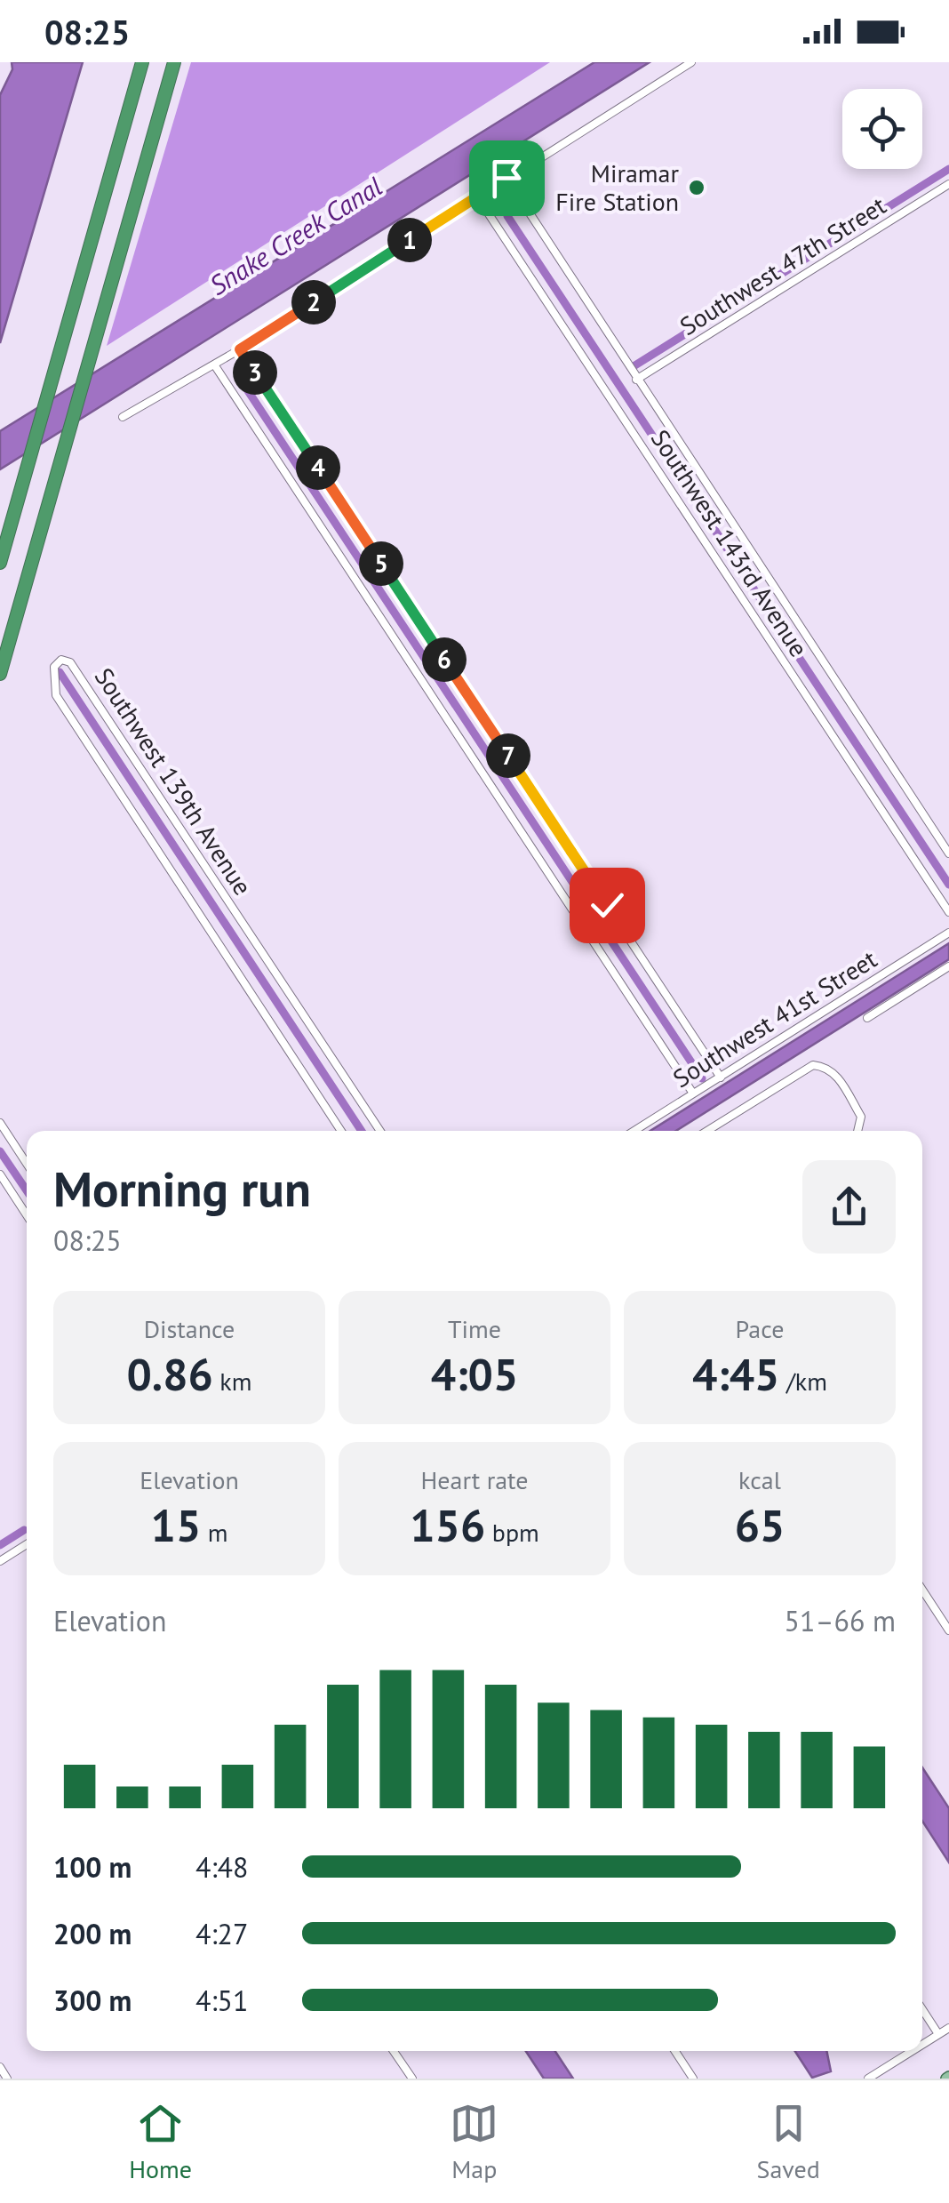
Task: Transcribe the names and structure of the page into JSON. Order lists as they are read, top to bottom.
{
  "streets": {
    "street": [
      "Southwest 47th Street",
      "Southwest 143rd Avenue",
      "Southwest 139th Avenue",
      "Southwest 41st Street"
    ]
  },
  "crossings": [
    ["Southwest 47th Street", "Southwest 143rd Avenue"]
  ],
  "water": ["Snake Creek Canal"],
  "places": ["Miramar Fire Station"],
  "page": {
    "status": "08:25",
    "pins": [
      "1",
      "2",
      "3",
      "4",
      "5",
      "6",
      "7"
    ],
    "heading": ["Morning run", "08:25"],
    "stats": [
      ["Distance", "0.86 km"],
      ["Time", "4:05"],
      ["Pace", "4:45 /km"],
      ["Elevation", "15 m"],
      ["Heart rate", "156 bpm"],
      ["kcal", "65"]
    ],
    "chart": ["Elevation", "51–66 m"],
    "list": [
      {
        "name": "100 m",
        "note": "4:48"
      },
      {
        "name": "200 m",
        "note": "4:27"
      },
      {
        "name": "300 m",
        "note": "4:51"
      }
    ],
    "tabs": ["Home", "Map", "Saved"]
  }
}
